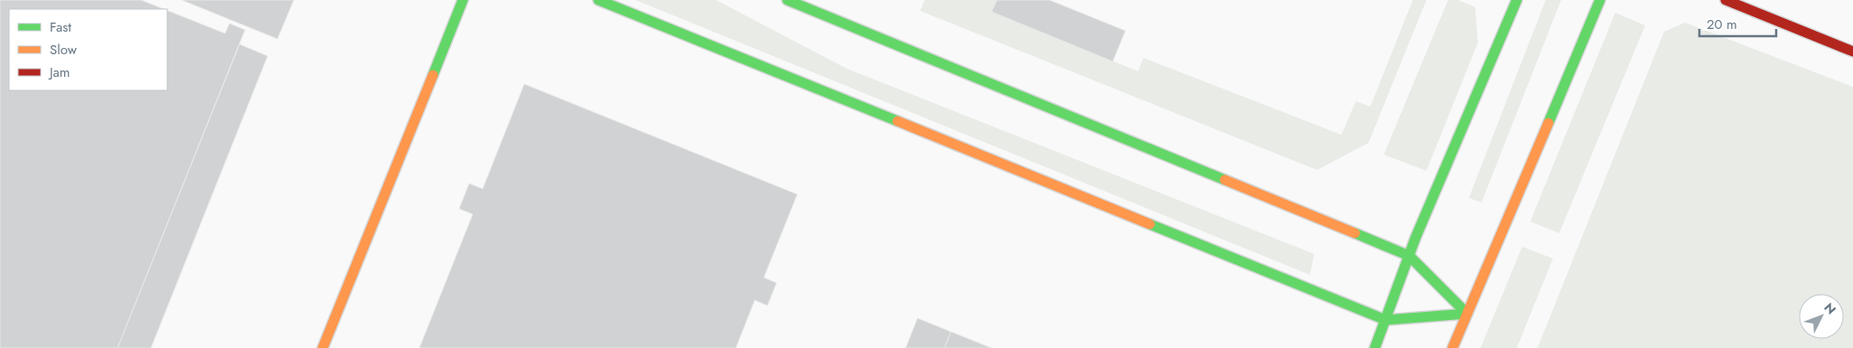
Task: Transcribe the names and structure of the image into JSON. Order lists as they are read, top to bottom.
{
  "legend": ["Fast", "Slow", "Jam"],
  "scale_bar": "20 m",
  "north": "top right"
}
